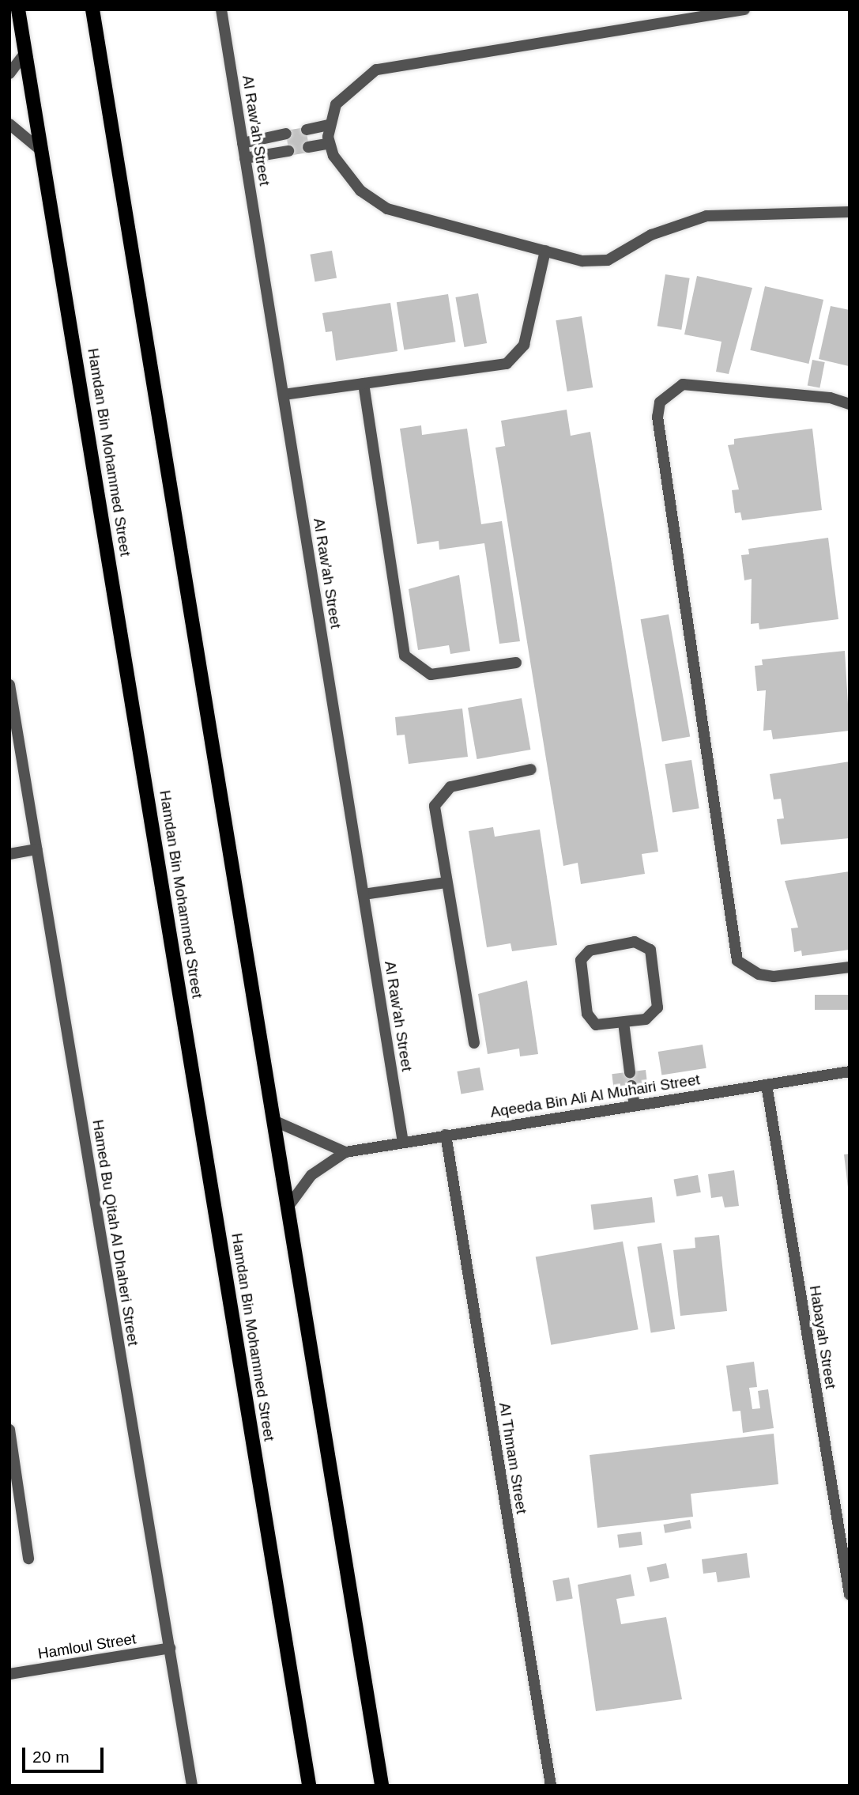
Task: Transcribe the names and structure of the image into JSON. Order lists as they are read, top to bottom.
{
  "streets": {
    "main road": ["Hamdan Bin Mohammed Street"],
    "street": [
      "Al Raw'ah Street",
      "Aqeeda Bin Ali Al Muhairi Street",
      "Hamed Bu Qitah Al Dhaheri Street",
      "Habayah Street",
      "Al Thmam Street",
      "Hamloul Street"
    ]
  },
  "crossings": [
    ["Al Raw'ah Street", "Aqeeda Bin Ali Al Muhairi Street"],
    ["Aqeeda Bin Ali Al Muhairi Street", "Habayah Street"],
    ["Aqeeda Bin Ali Al Muhairi Street", "Al Thmam Street"],
    ["Hamed Bu Qitah Al Dhaheri Street", "Hamloul Street"]
  ],
  "scale_bar": "20 m"
}
